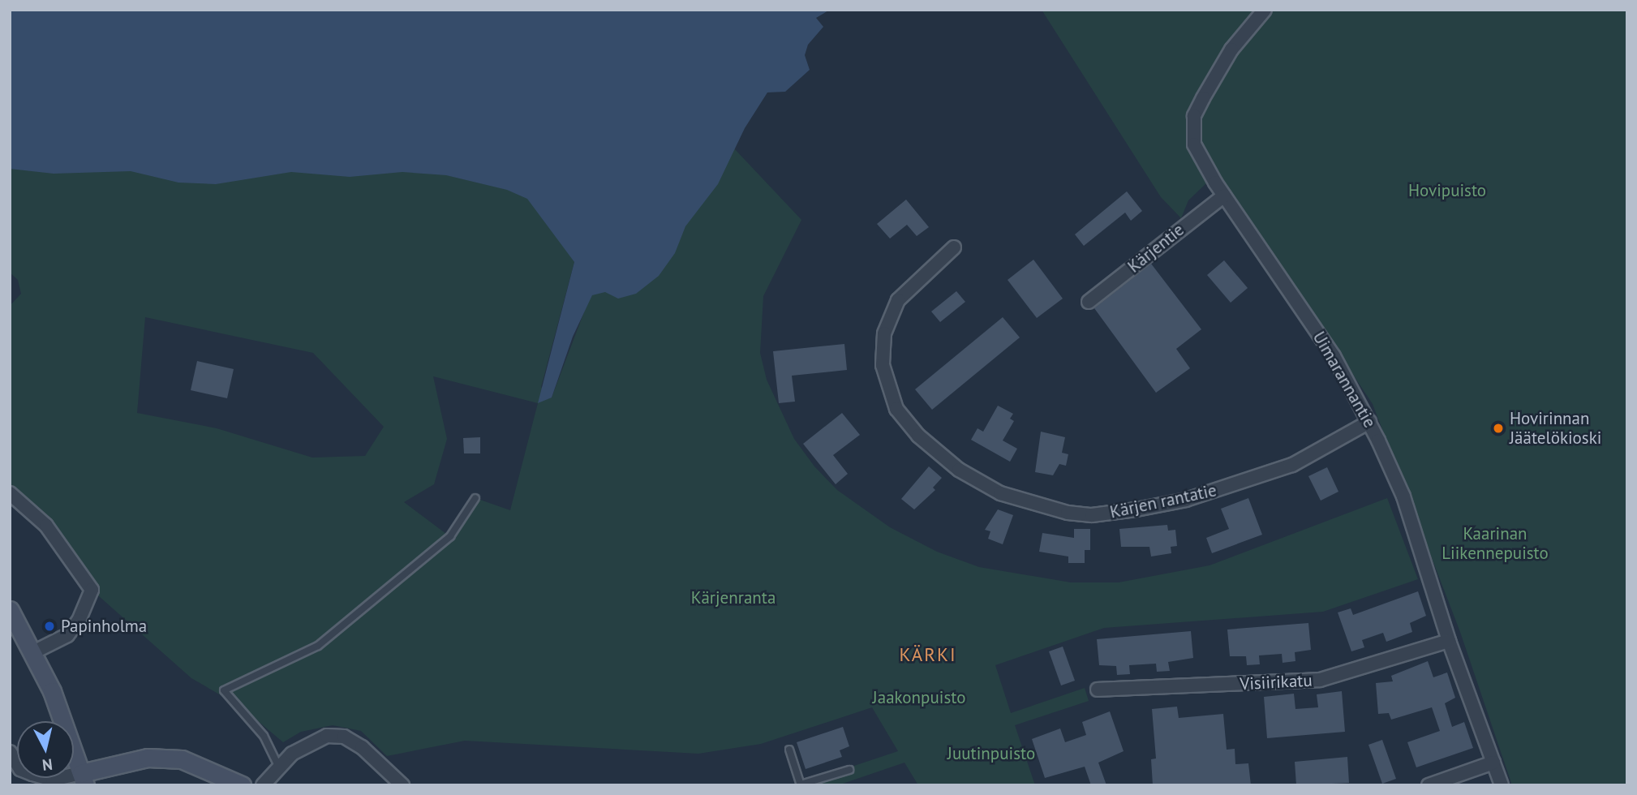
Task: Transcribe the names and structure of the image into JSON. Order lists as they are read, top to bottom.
{
  "streets": {
    "street": [
      "Kärjentie",
      "Uimarannantie",
      "Kärjen rantatie",
      "Visiirikatu"
    ]
  },
  "crossings": [
    ["Kärjentie", "Uimarannantie"],
    ["Uimarannantie", "Kärjen rantatie"],
    ["Uimarannantie", "Visiirikatu"]
  ],
  "districts": ["KÄRKI"],
  "parks": [
    "Hovipuisto",
    "Kaarinan Liikennepuisto",
    "Kärjenranta",
    "Jaakonpuisto",
    "Juutinpuisto"
  ],
  "places": ["Hovirinnan Jäätelökioski", "Papinholma"],
  "north": "bottom"
}
